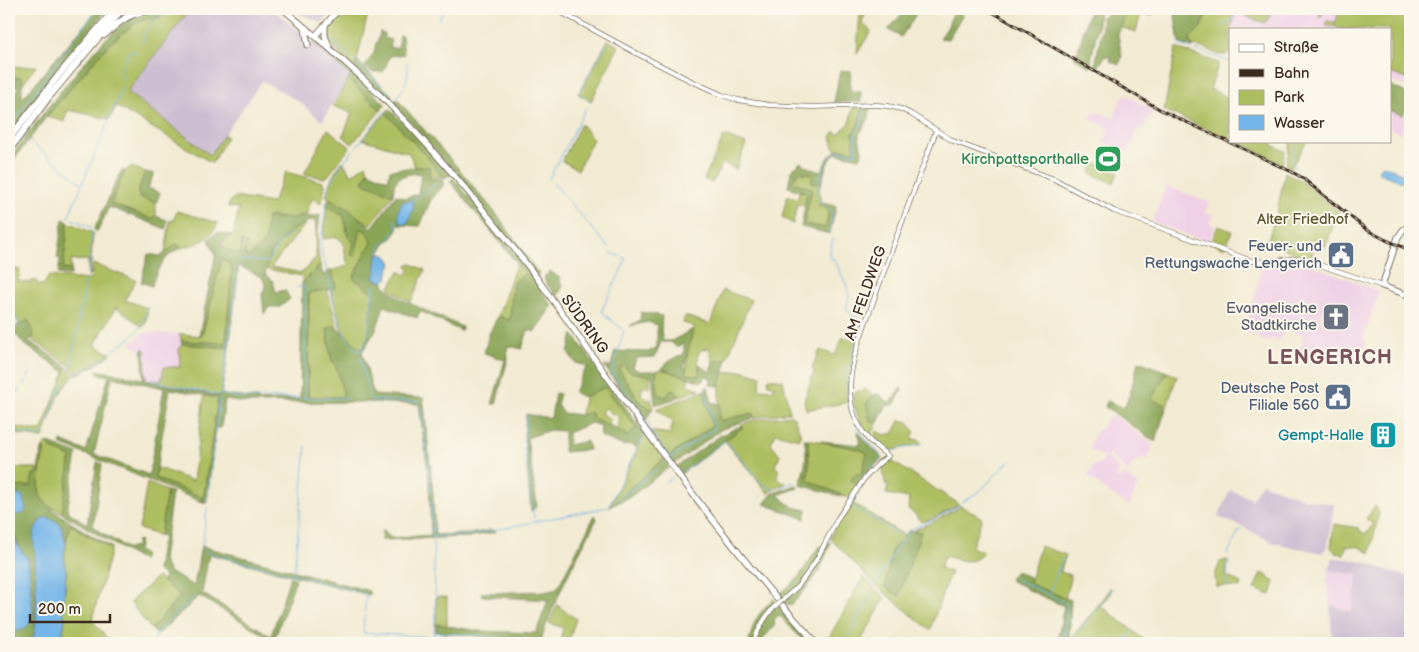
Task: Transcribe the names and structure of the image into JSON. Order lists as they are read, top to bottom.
{
  "streets": {
    "main road": ["SÜDRING"],
    "street": ["AM FELDWEG"]
  },
  "districts": ["LENGERICH"],
  "parks": ["Alter Friedhof"],
  "places": {
    "sports": ["Kirchpattsporthalle"],
    "public building": ["Feuer- und Rettungswache Lengerich", "Deutsche Post Filiale 560"],
    "church": ["Evangelische Stadtkirche"],
    "building": ["Gempt-Halle"]
  },
  "legend": [
    "Straße",
    "Bahn",
    "Park",
    "Wasser"
  ],
  "scale_bar": "200 m"
}
